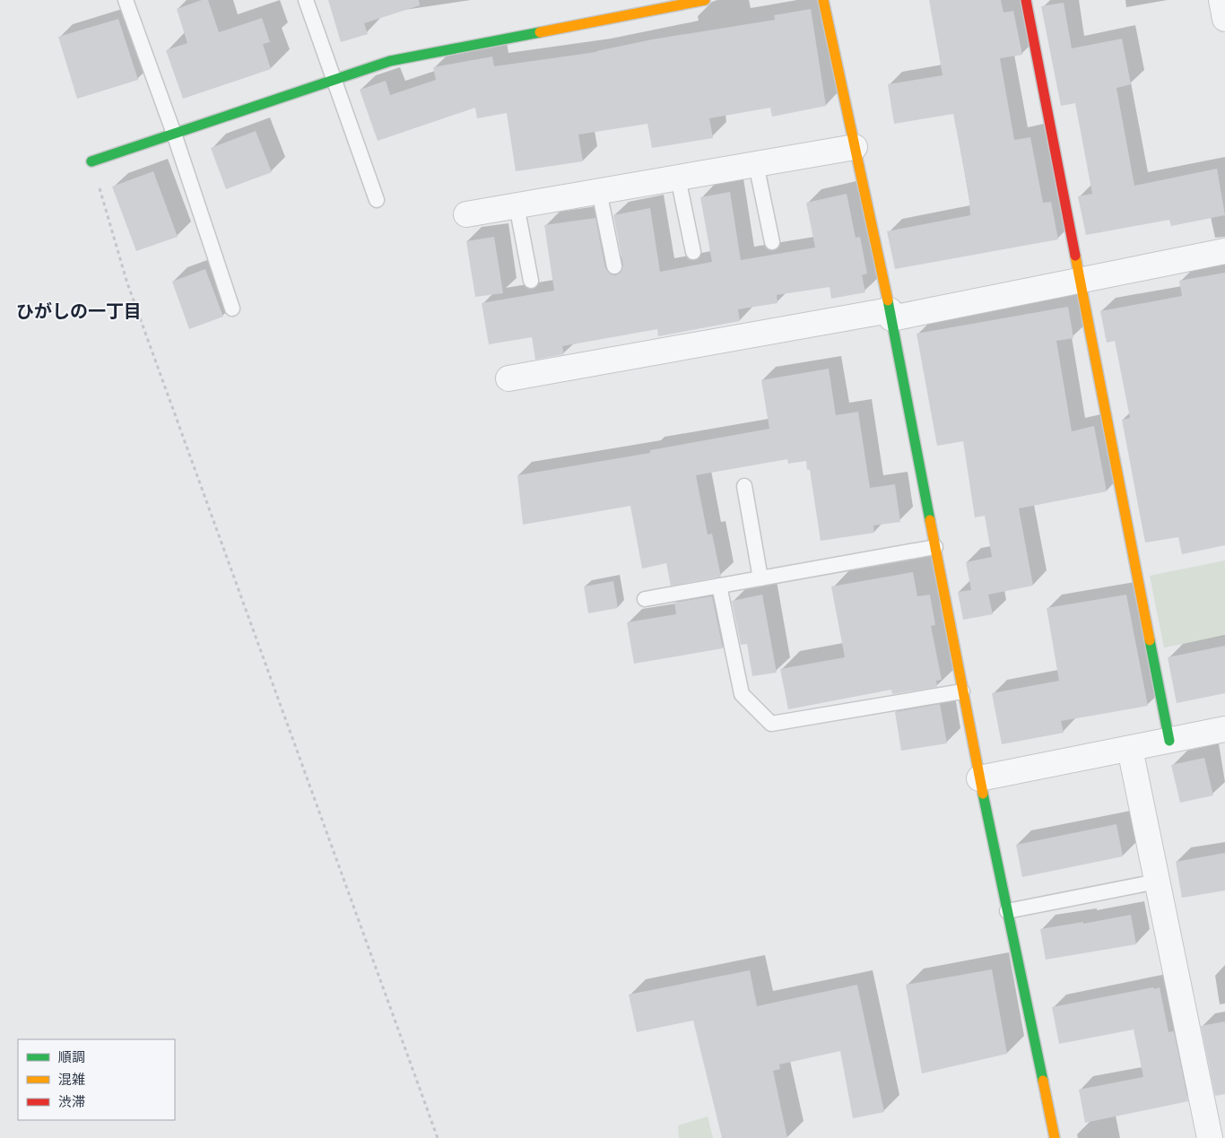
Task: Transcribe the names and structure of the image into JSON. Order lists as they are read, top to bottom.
{
  "districts": ["ひがしの一丁目"],
  "legend": ["順調", "混雑", "渋滞"]
}
